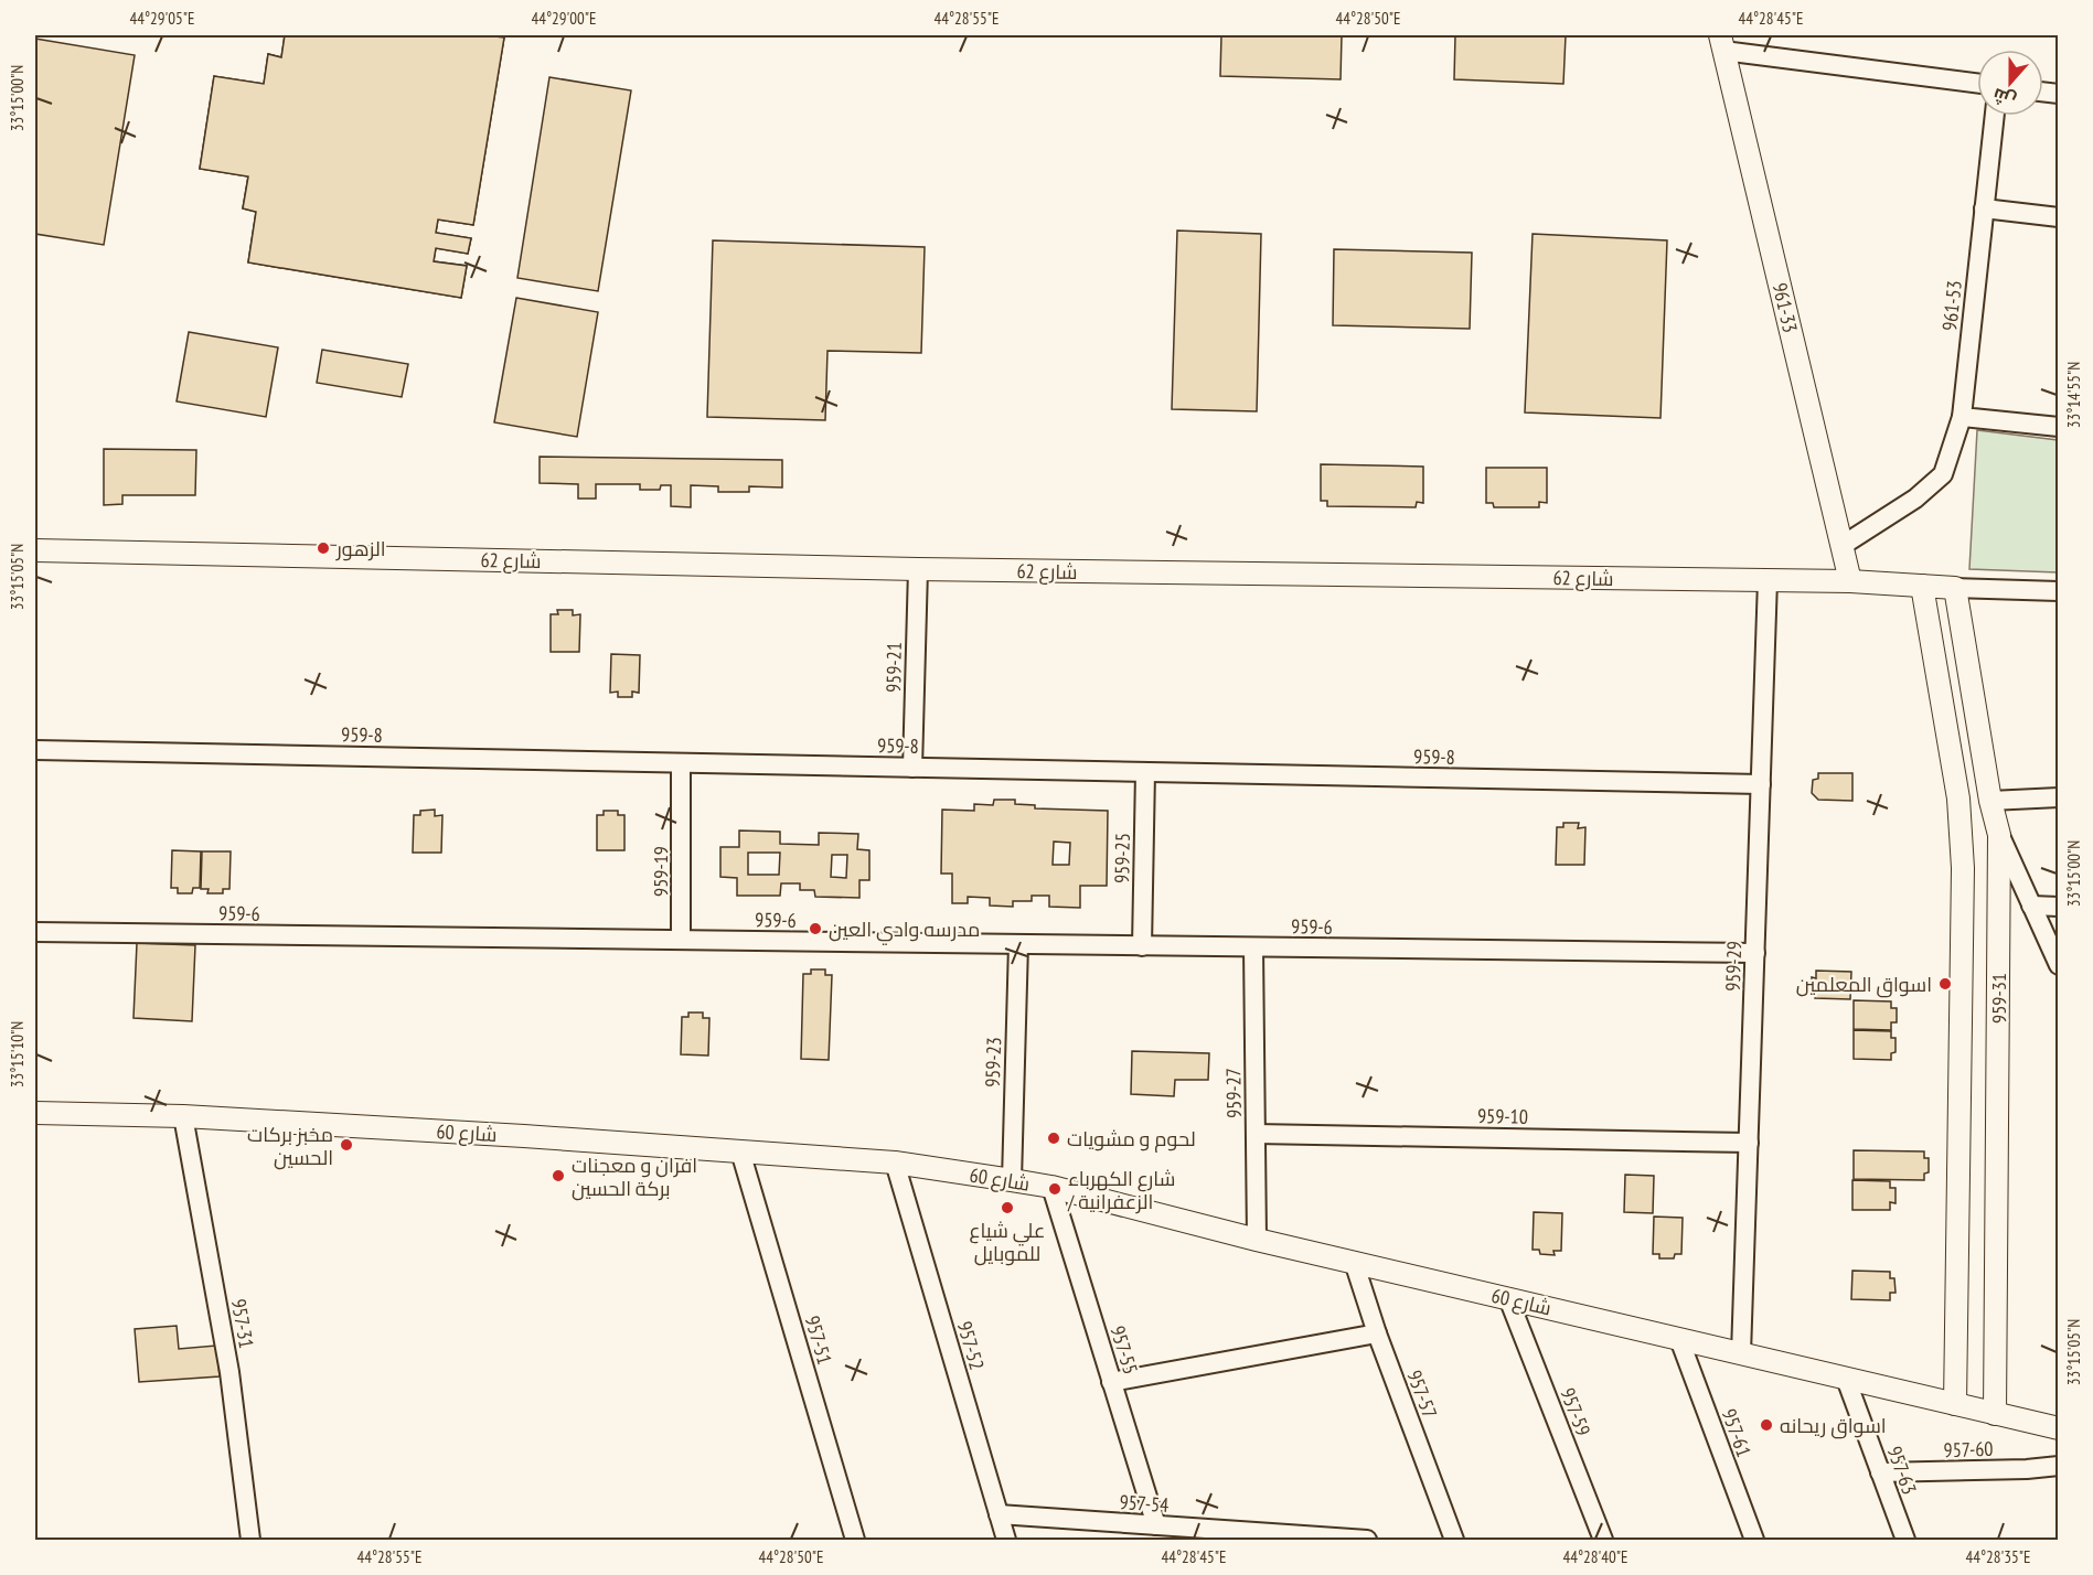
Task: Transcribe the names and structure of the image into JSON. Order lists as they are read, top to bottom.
{
  "streets": {
    "street": [
      "961-53",
      "961-33",
      "شارع 62",
      "959-21",
      "959-8",
      "959-25",
      "959-19",
      "959-6",
      "959-29",
      "959-31",
      "959-23",
      "959-27",
      "959-10",
      "شارع 60",
      "957-31",
      "957-51",
      "957-52",
      "957-55",
      "957-57",
      "957-59",
      "957-61",
      "957-60",
      "957-63",
      "957-54"
    ]
  },
  "crossings": [
    ["961-53", "961-33"],
    ["961-33", "شارع 62"],
    ["شارع 62", "959-21"],
    ["شارع 62", "959-29"],
    ["شارع 62", "959-31"],
    ["959-21", "959-8"],
    ["959-8", "959-25"],
    ["959-8", "959-19"],
    ["959-8", "959-29"],
    ["959-25", "959-6"],
    ["959-19", "959-6"],
    ["959-6", "959-29"],
    ["959-6", "959-23"],
    ["959-6", "959-27"],
    ["959-29", "959-10"],
    ["959-29", "شارع 60"],
    ["959-31", "شارع 60"],
    ["959-23", "شارع 60"],
    ["959-27", "959-10"],
    ["959-27", "شارع 60"],
    ["شارع 60", "957-31"],
    ["شارع 60", "957-51"],
    ["شارع 60", "957-52"],
    ["شارع 60", "957-55"],
    ["شارع 60", "957-57"],
    ["شارع 60", "957-59"],
    ["شارع 60", "957-61"],
    ["شارع 60", "957-63"],
    ["957-52", "957-54"],
    ["957-55", "957-54"],
    ["957-60", "957-63"]
  ],
  "places": [
    "الزهور",
    "مدرسه وادي العين",
    "اسواق المعلمين",
    "لحوم و مشويات",
    "مخبز بركات الحسين",
    "افران و معجنات بركة الحسين",
    "شارع الكهرباء / الزعفرانية",
    "علي شياع للموبايل",
    "اسواق ريحانه"
  ],
  "north": "bottom",
  "coordinates": [
    "44°29'05\"E",
    "44°29'00\"E",
    "44°28'55\"E",
    "44°28'50\"E",
    "44°28'45\"E",
    "33°15'00\"N",
    "33°14'55\"N",
    "33°15'05\"N",
    "33°15'10\"N",
    "44°28'40\"E",
    "44°28'35\"E"
  ]
}
